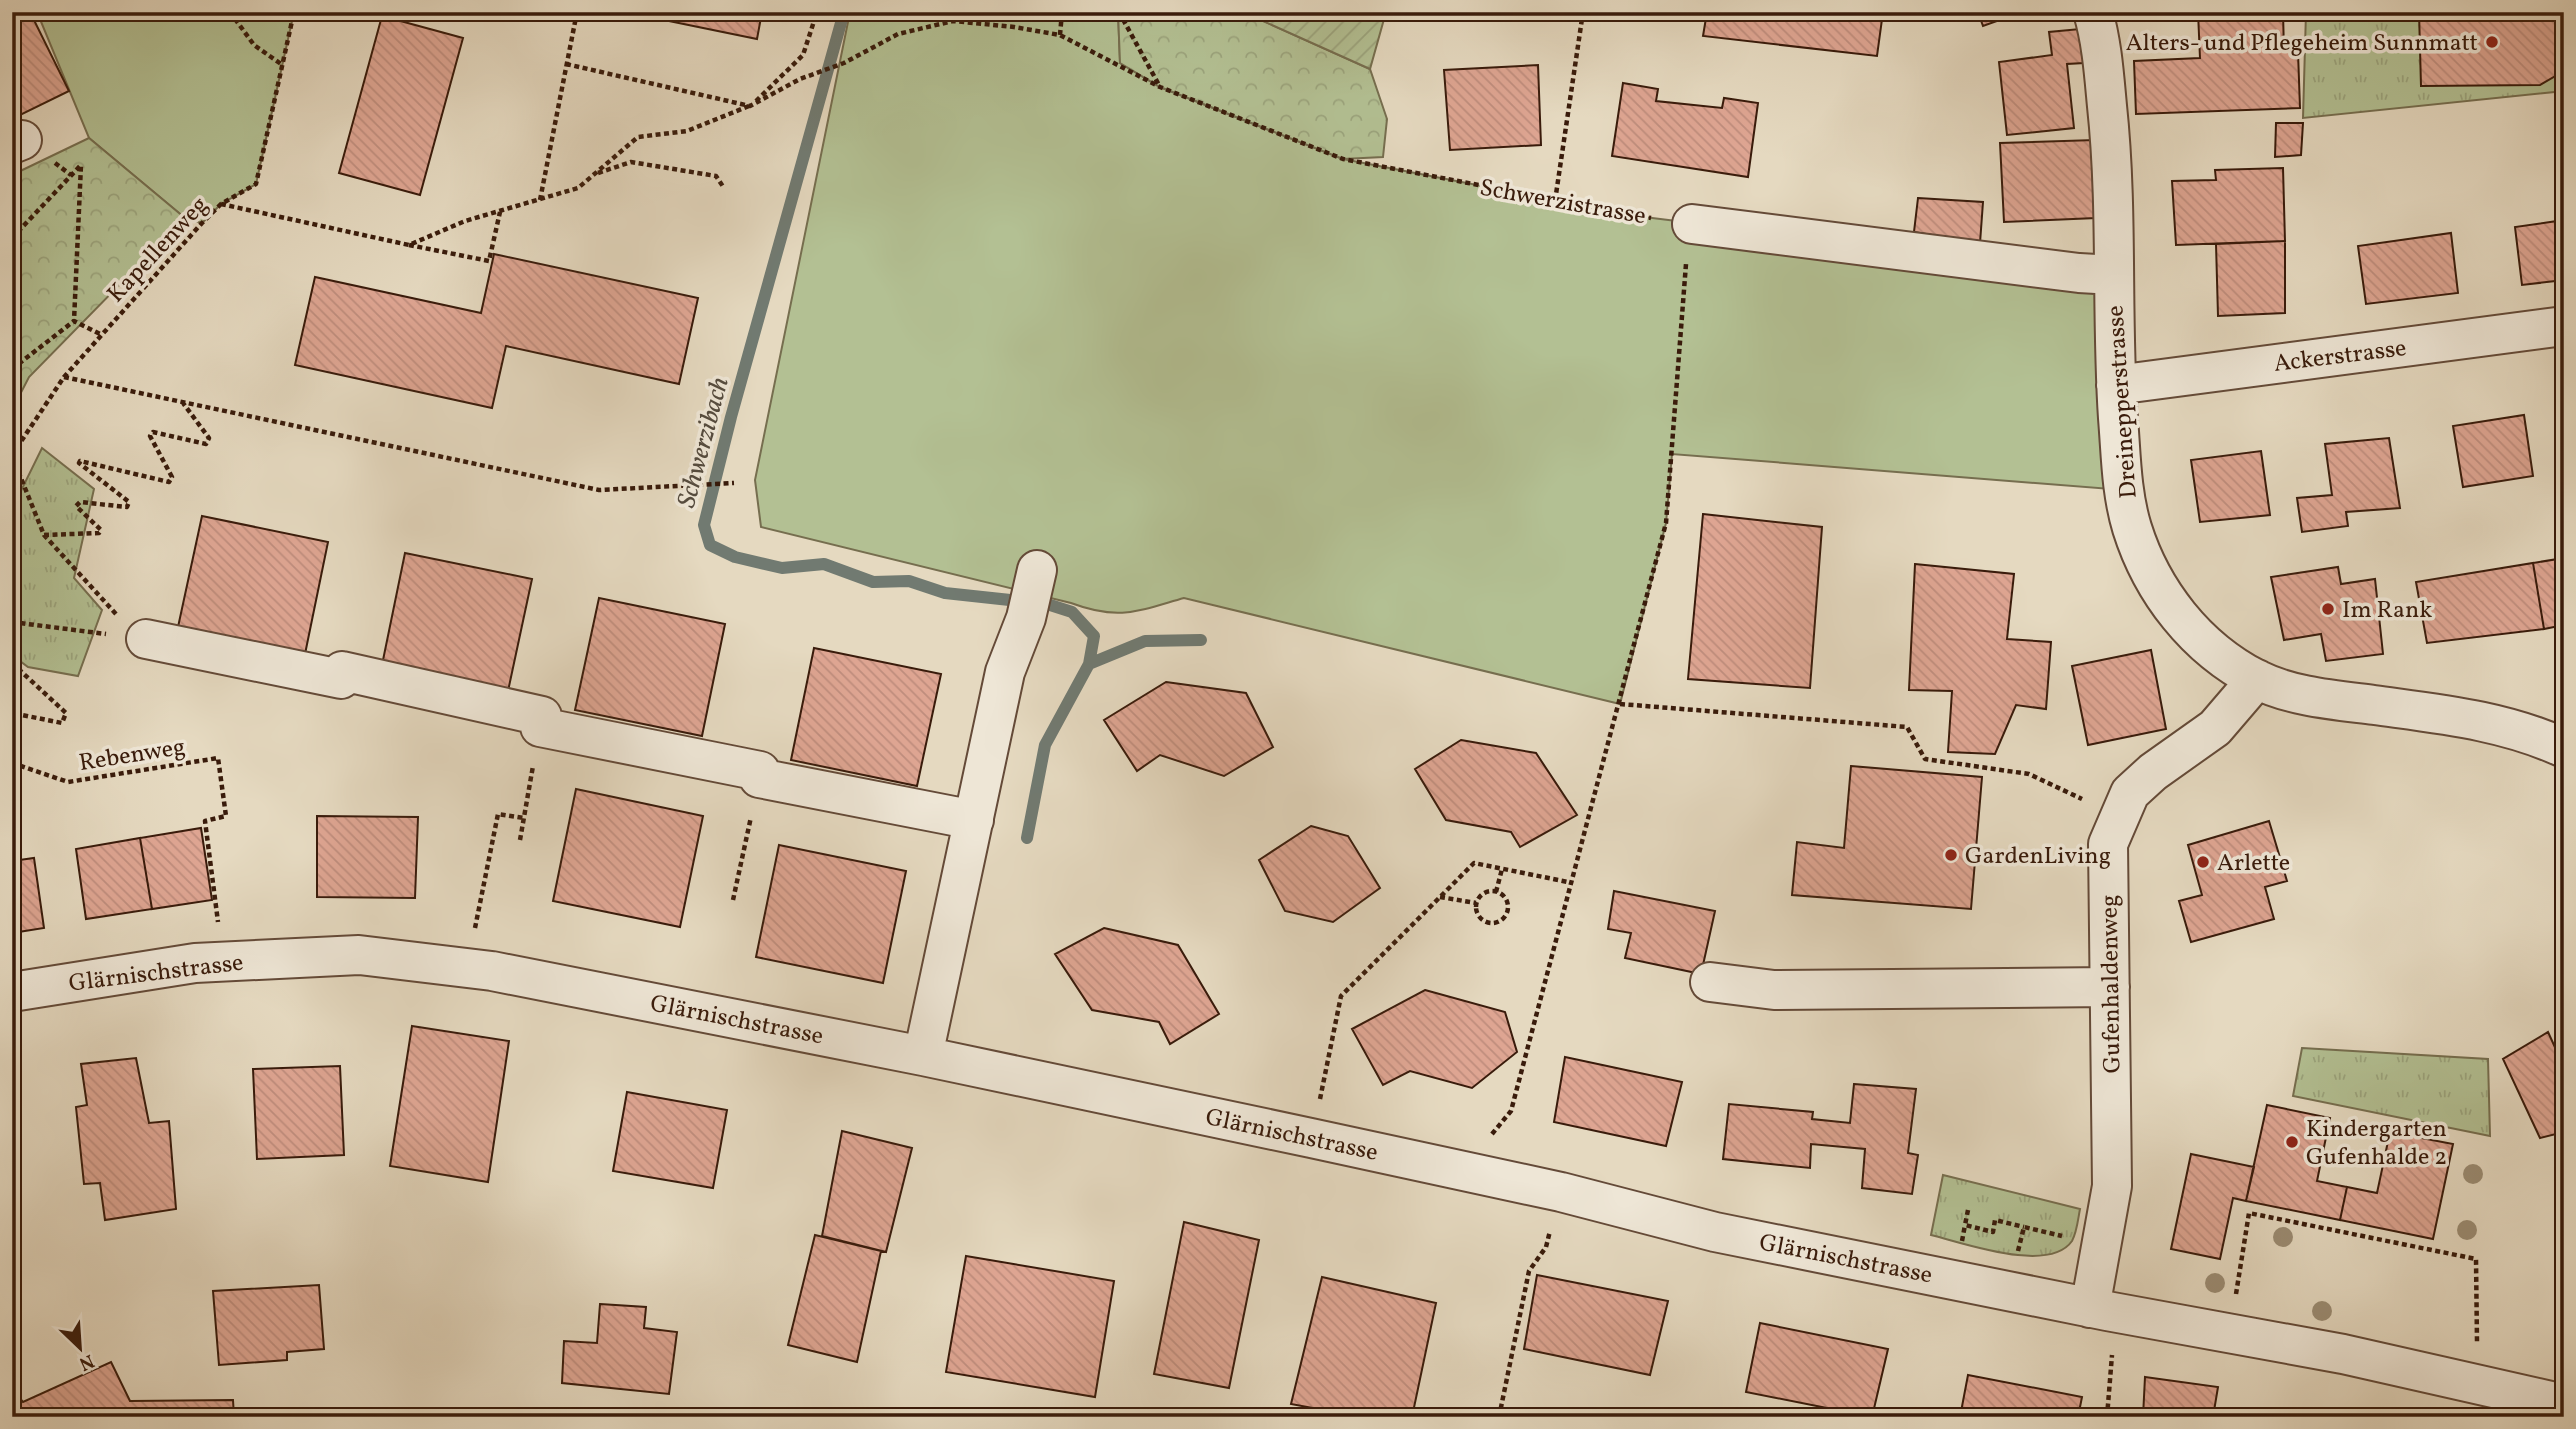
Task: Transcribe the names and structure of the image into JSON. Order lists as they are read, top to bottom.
{
  "streets": {
    "street": [
      "Ackerstrasse",
      "Dreinepperstrasse",
      "Glärnischstrasse",
      "Gufenhaldenweg"
    ],
    "path": ["Schwerzistrasse", "Kapellenweg", "Rebenweg"]
  },
  "crossings": [
    ["Ackerstrasse", "Dreinepperstrasse"],
    ["Dreinepperstrasse", "Gufenhaldenweg"],
    ["Glärnischstrasse", "Gufenhaldenweg"]
  ],
  "water": ["Schwerzibach"],
  "places": [
    "Alters- und Pflegeheim Sunnmatt",
    "Im Rank",
    "GardenLiving",
    "Arlette",
    "Kindergarten Gufenhalde 2"
  ],
  "north": "bottom right"
}
